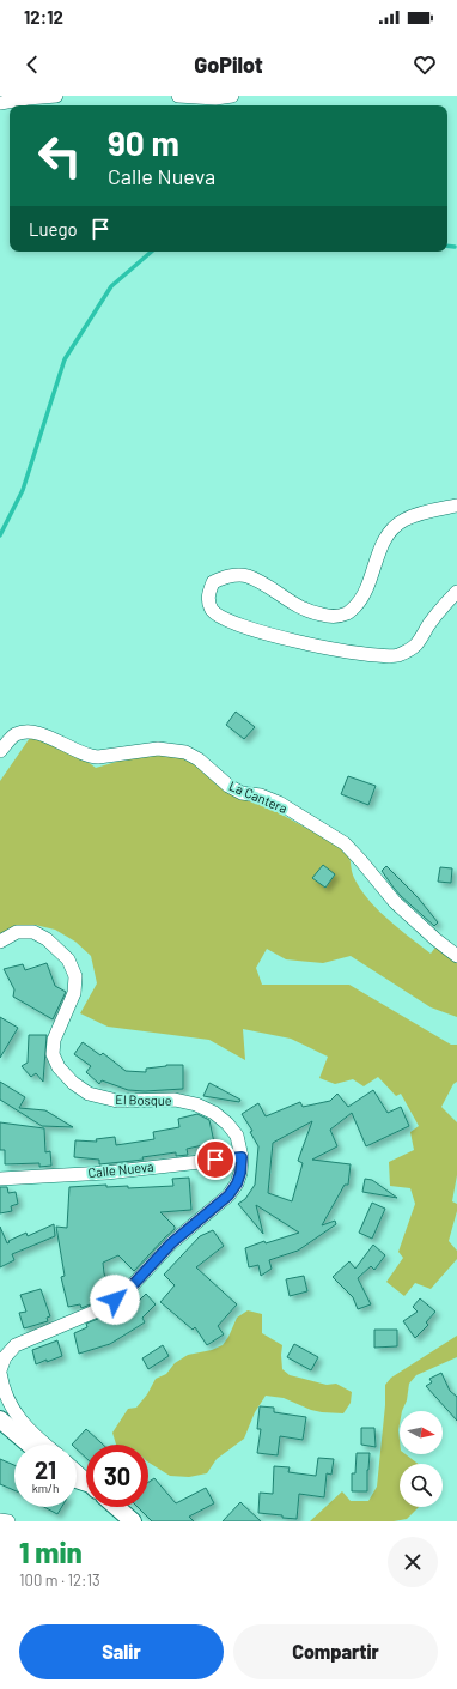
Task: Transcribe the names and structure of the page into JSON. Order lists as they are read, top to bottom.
{
  "streets": {
    "street": ["La Cantera", "El Bosque", "Calle Nueva"]
  },
  "crossings": [
    ["El Bosque", "Calle Nueva"]
  ],
  "north": "right",
  "page": {
    "status": "12:12",
    "header": "GoPilot",
    "turn": ["90 m", "Calle Nueva"],
    "then": "Luego",
    "speed": "21 km/h",
    "limit": "30",
    "heading": ["1 min", "100 m · 12:13"],
    "buttons": ["Salir", "Compartir"]
  }
}
